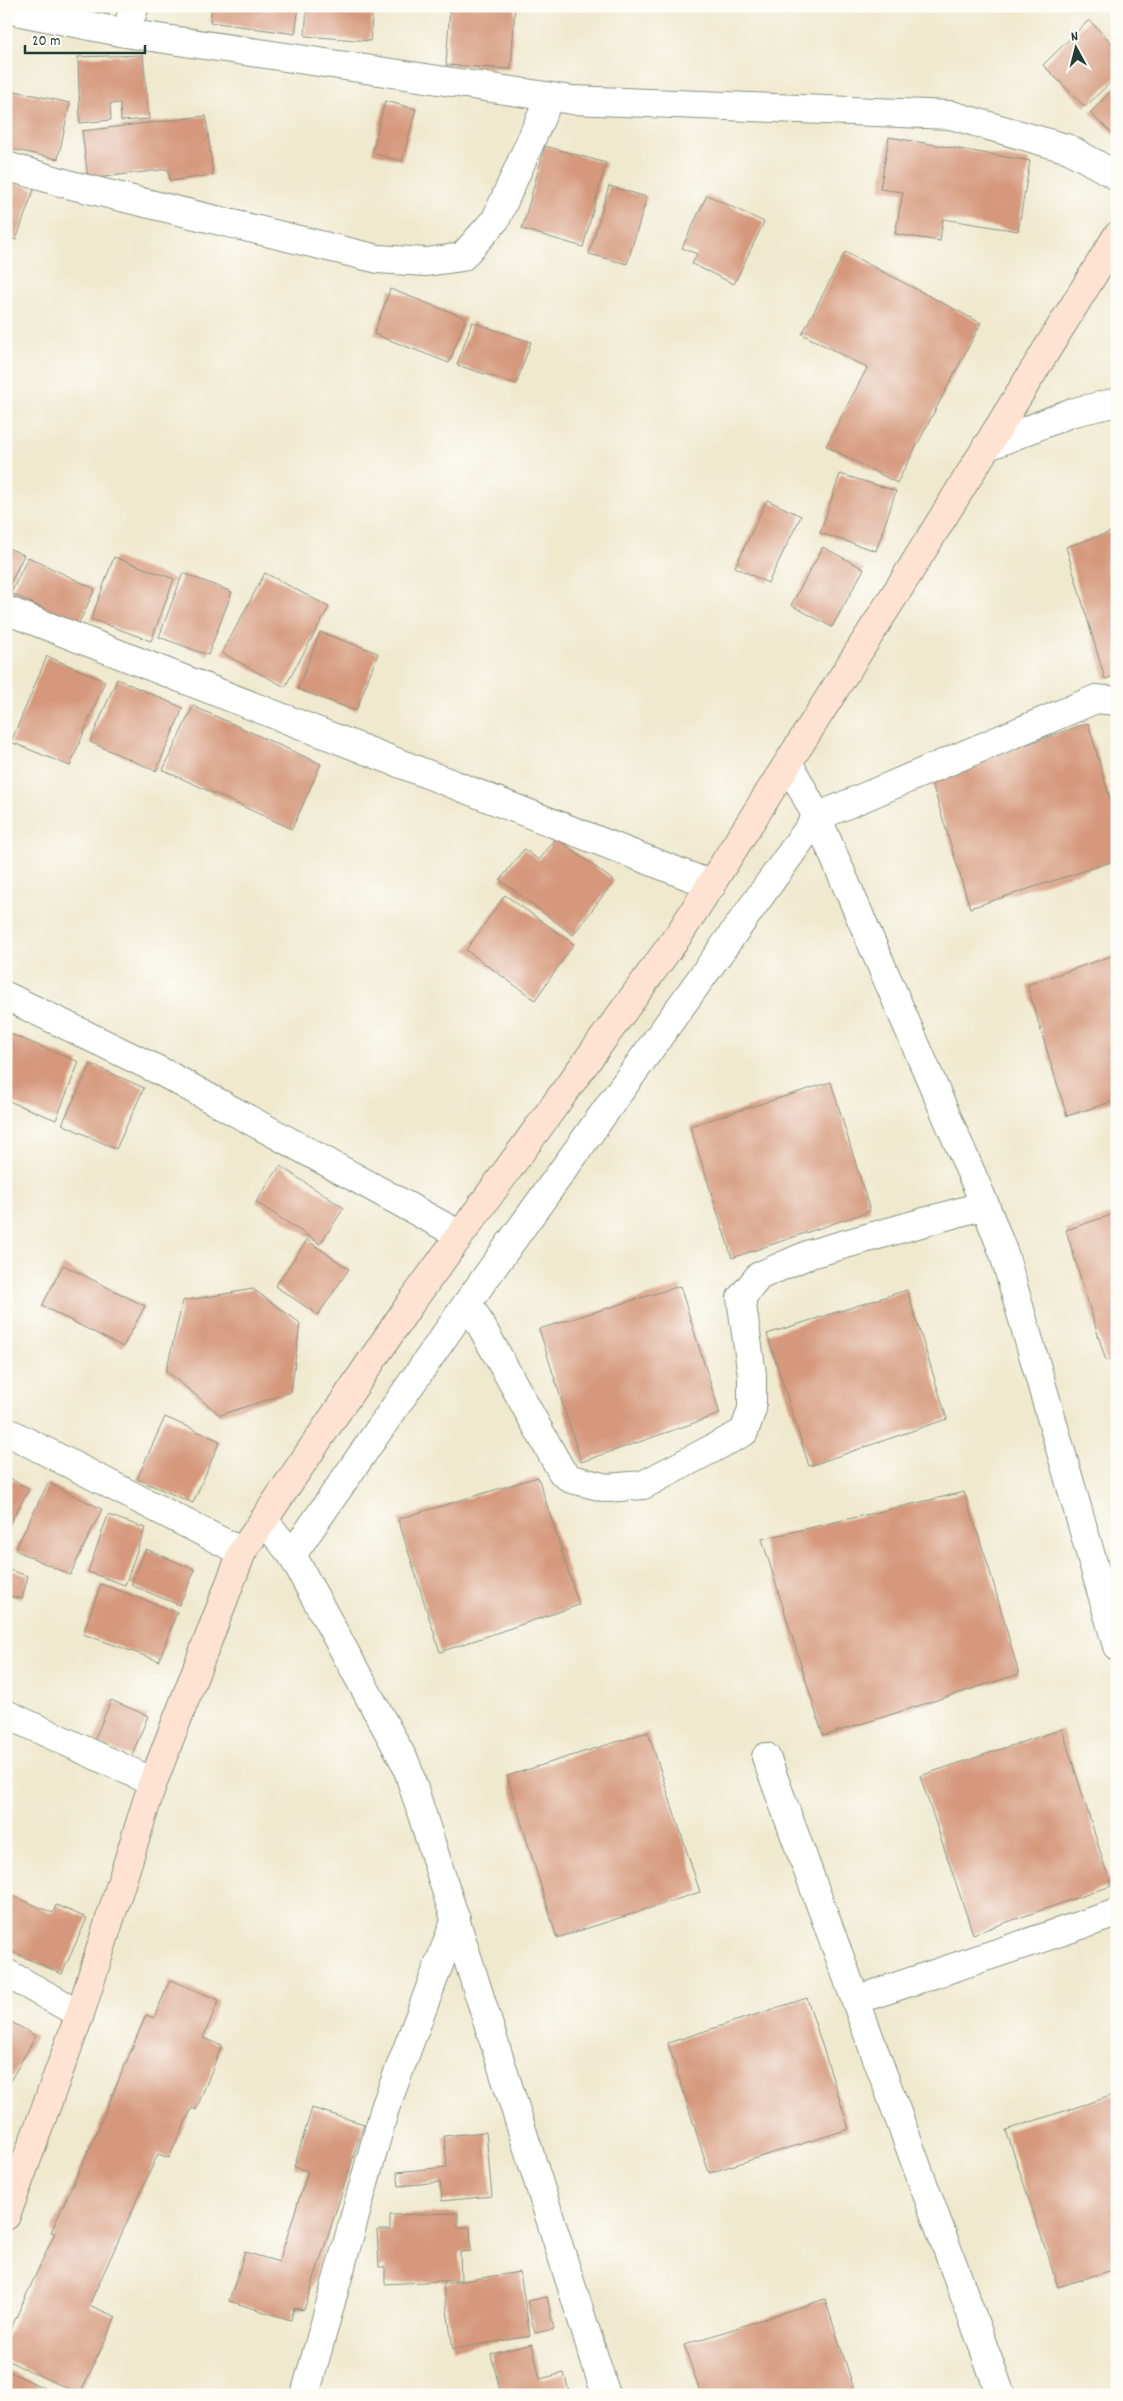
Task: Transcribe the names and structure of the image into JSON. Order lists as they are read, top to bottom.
{
  "scale_bar": "20 m",
  "north": "top"
}
